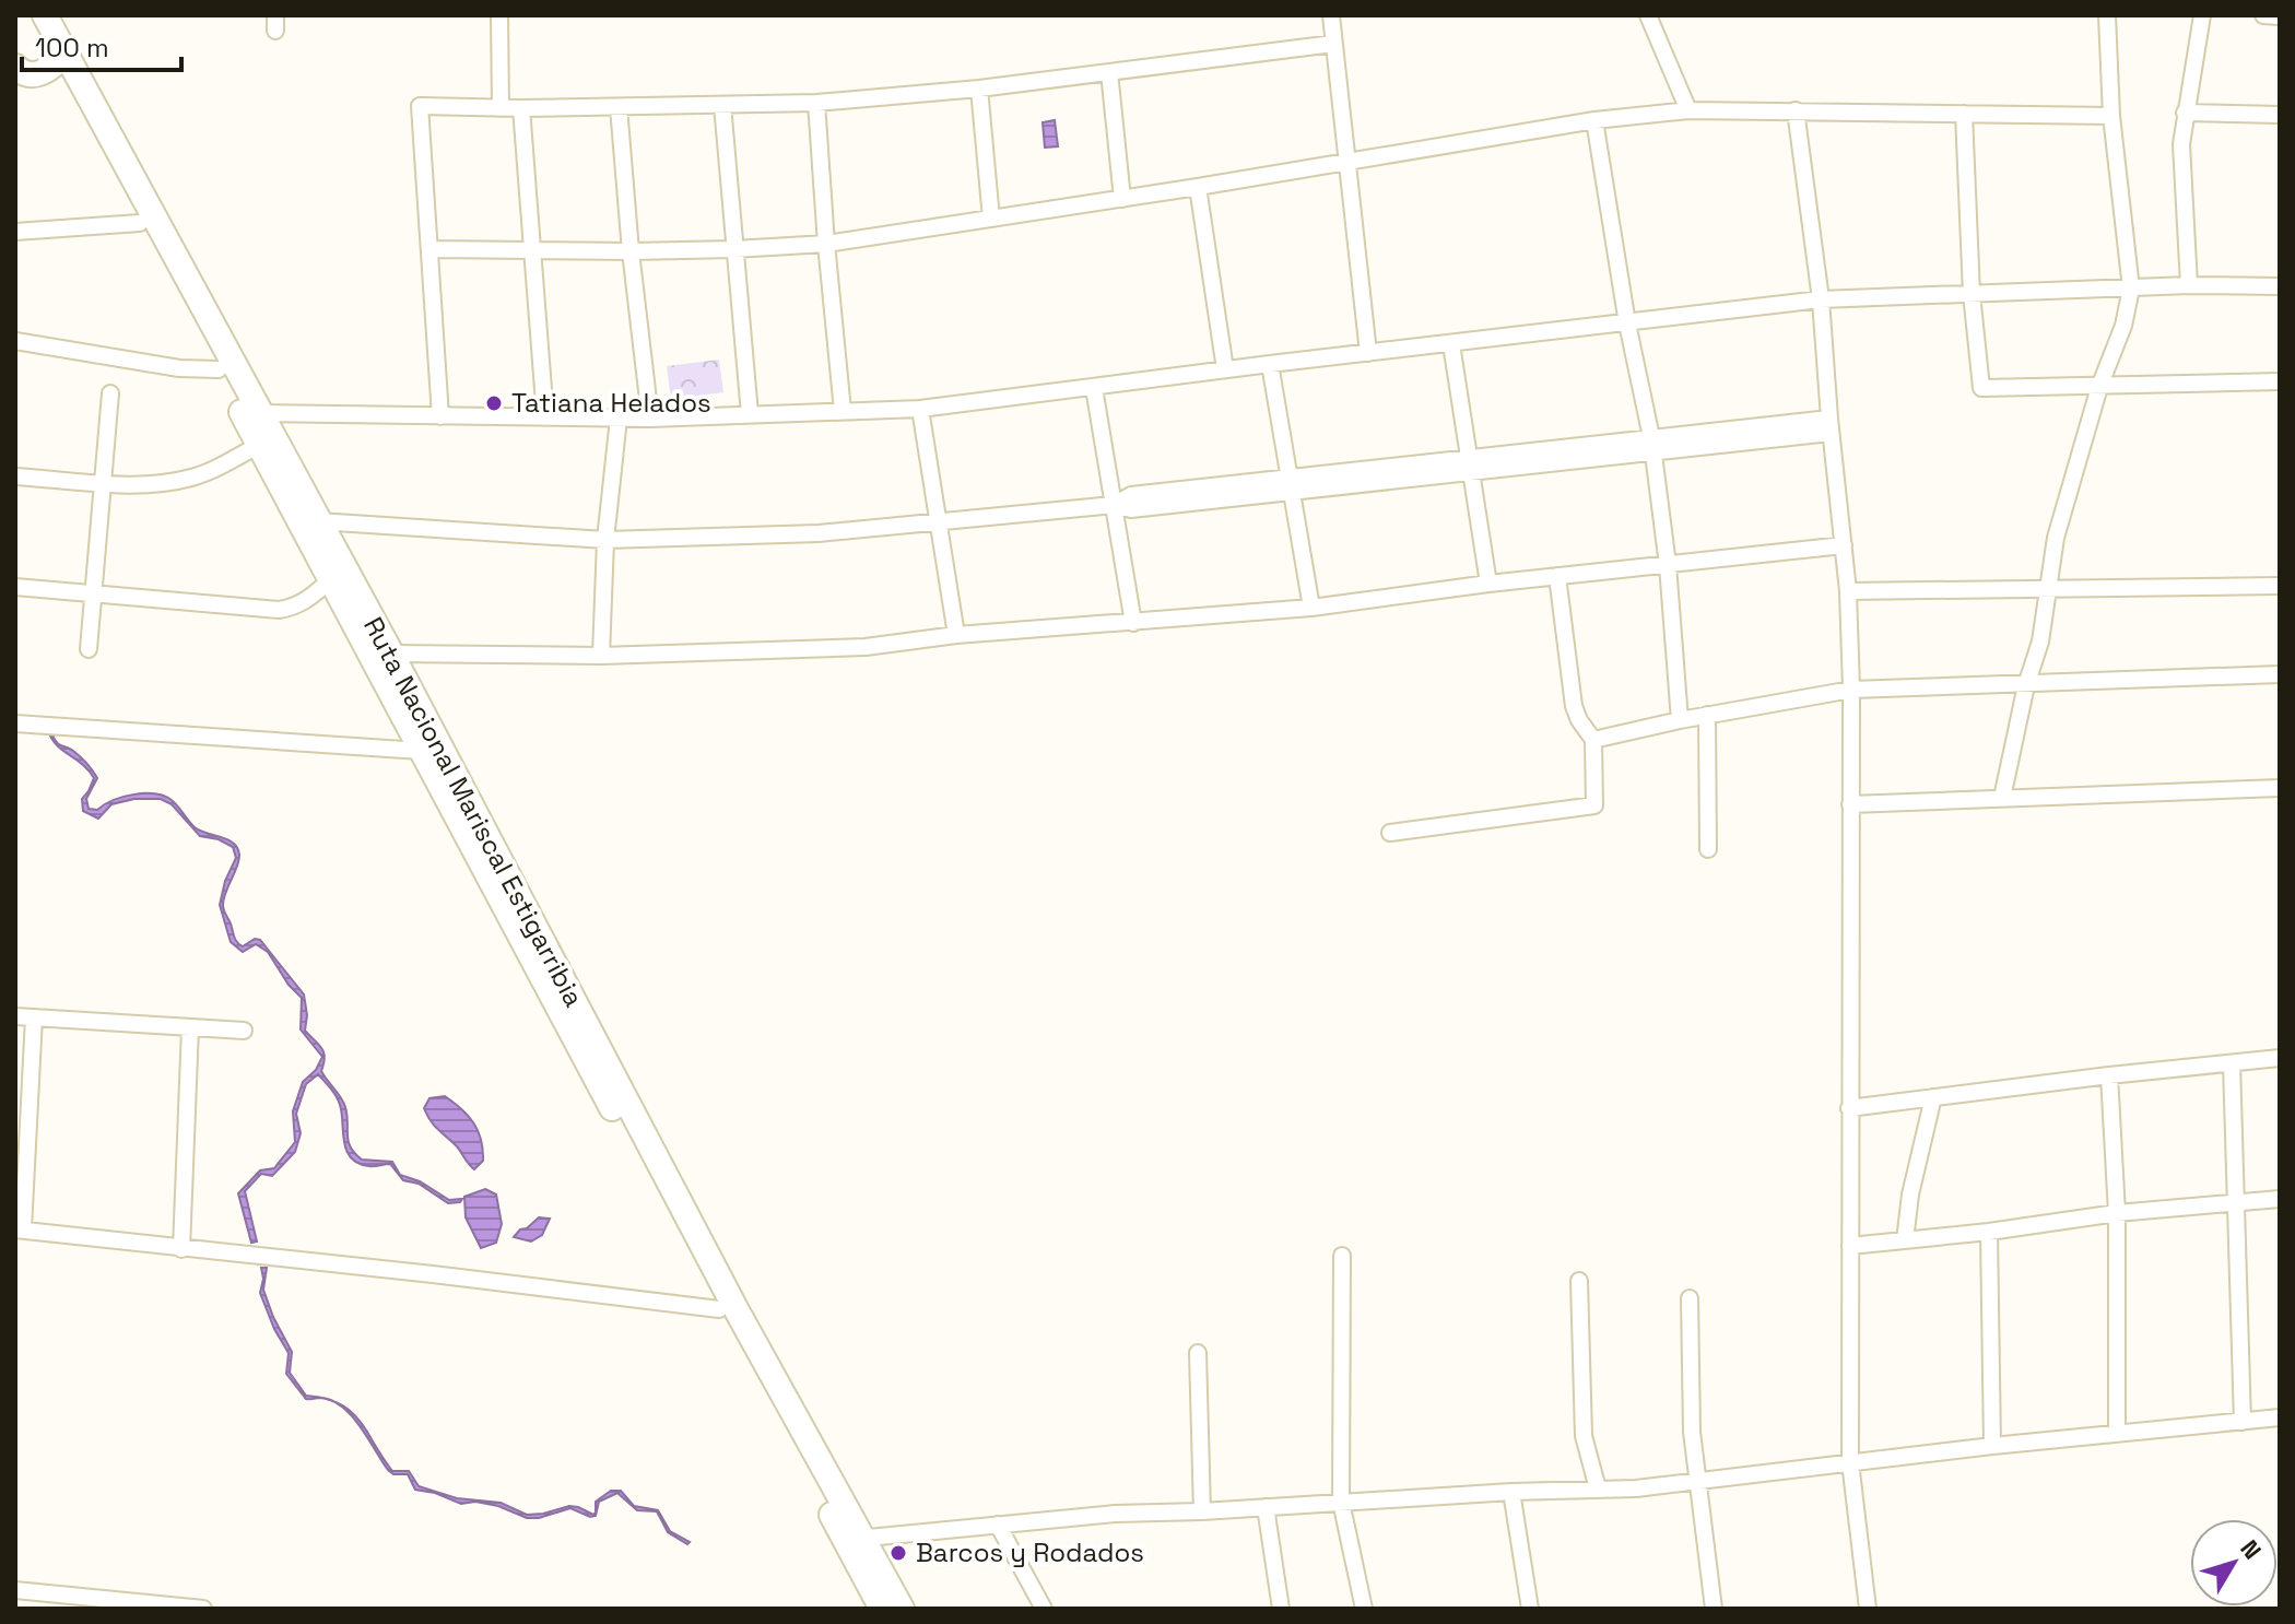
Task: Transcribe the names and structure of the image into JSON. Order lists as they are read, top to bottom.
{
  "streets": {
    "highway": ["Ruta Nacional Mariscal Estigarribia"]
  },
  "places": ["Tatiana Helados", "Barcos y Rodados"],
  "scale_bar": "100 m",
  "north": "top right"
}
